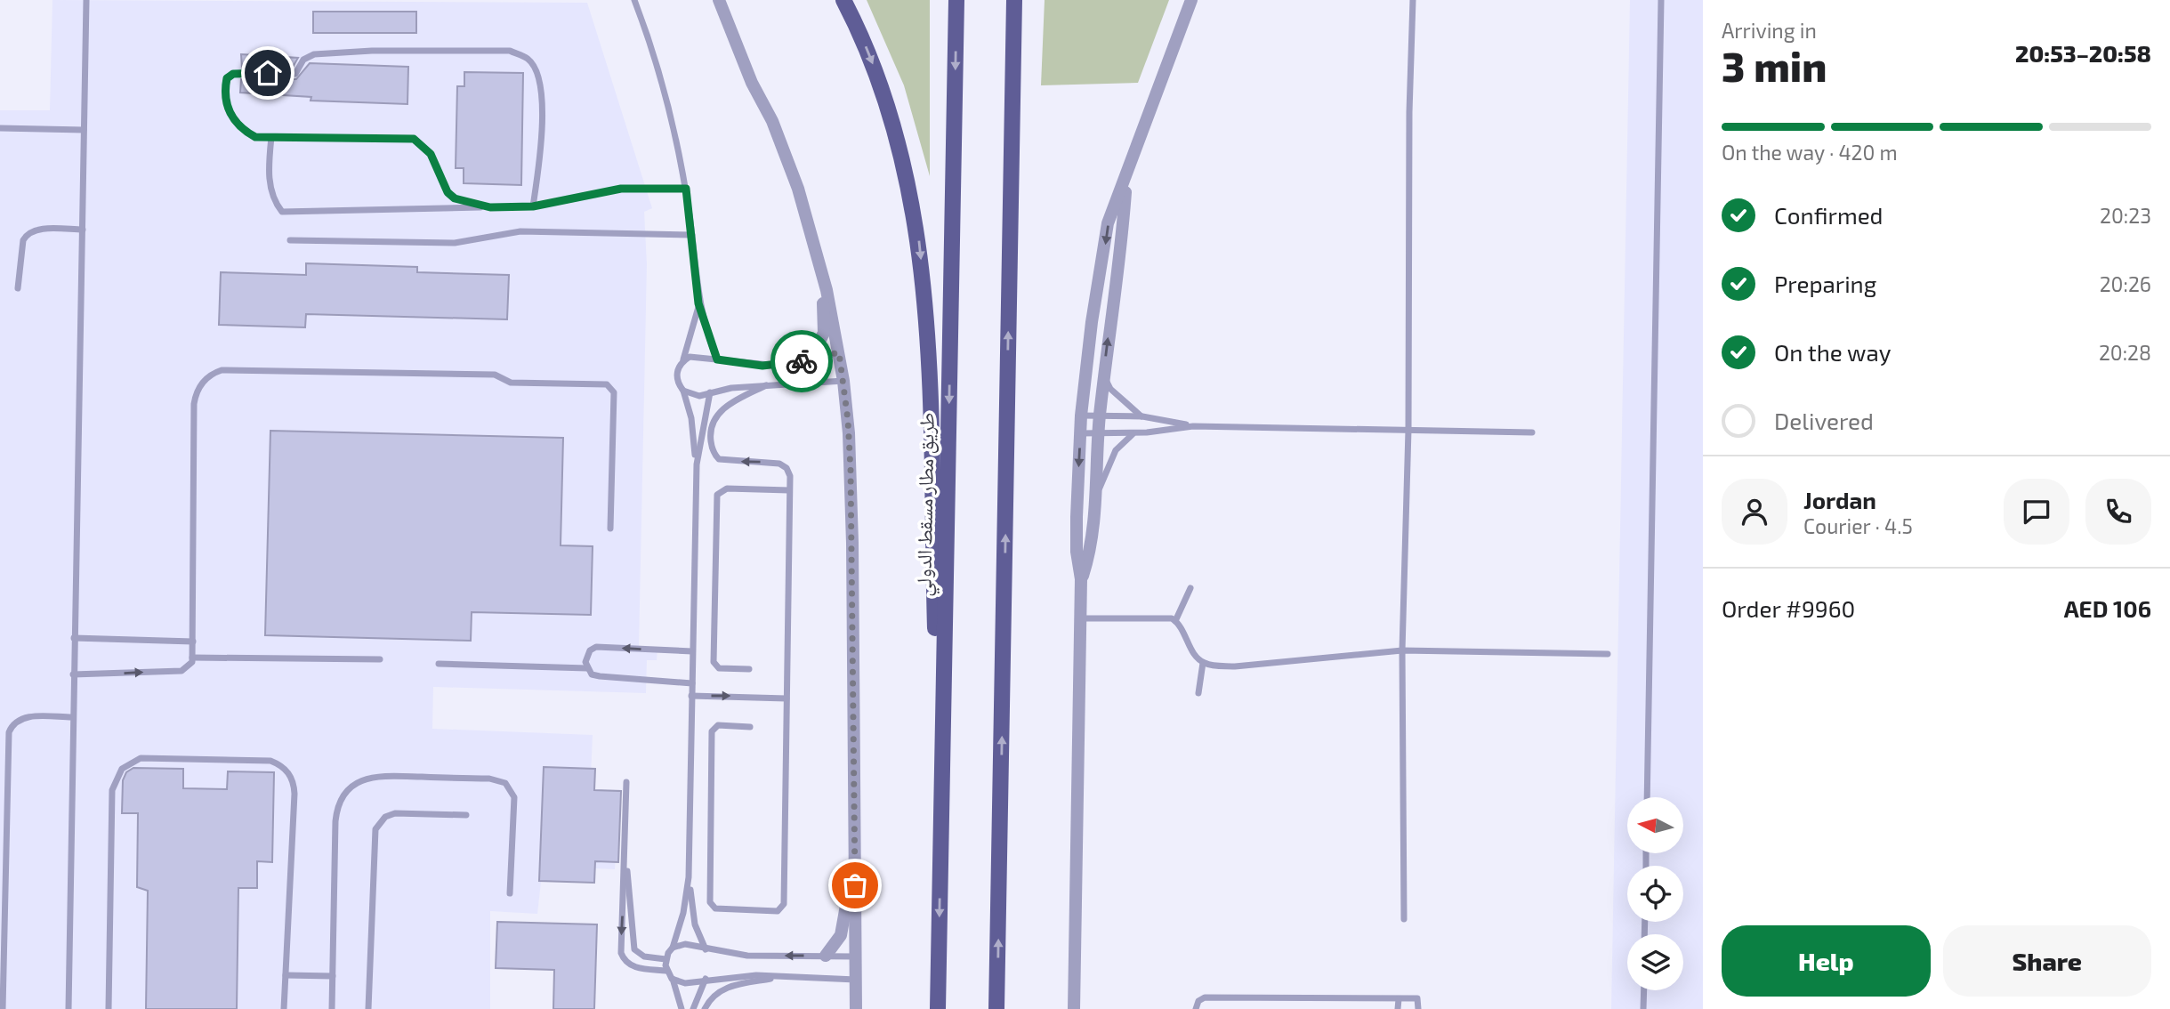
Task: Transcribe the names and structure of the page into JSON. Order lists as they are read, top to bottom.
{
  "streets": {
    "main road": ["طريق مطار مسقط الدولي"]
  },
  "north": "left",
  "page": {
    "heading": ["3 min", "Arriving in", "20:53–20:58"],
    "panel": [
      "Jordan",
      "Courier · 4.5",
      "Order #9960",
      "AED 106"
    ],
    "bar": "On the way · 420 m",
    "list": [
      ["Confirmed", "20:23"],
      ["Preparing", "20:26"],
      ["On the way", "20:28"],
      "Delivered"
    ],
    "buttons": ["Help", "Share"]
  }
}
